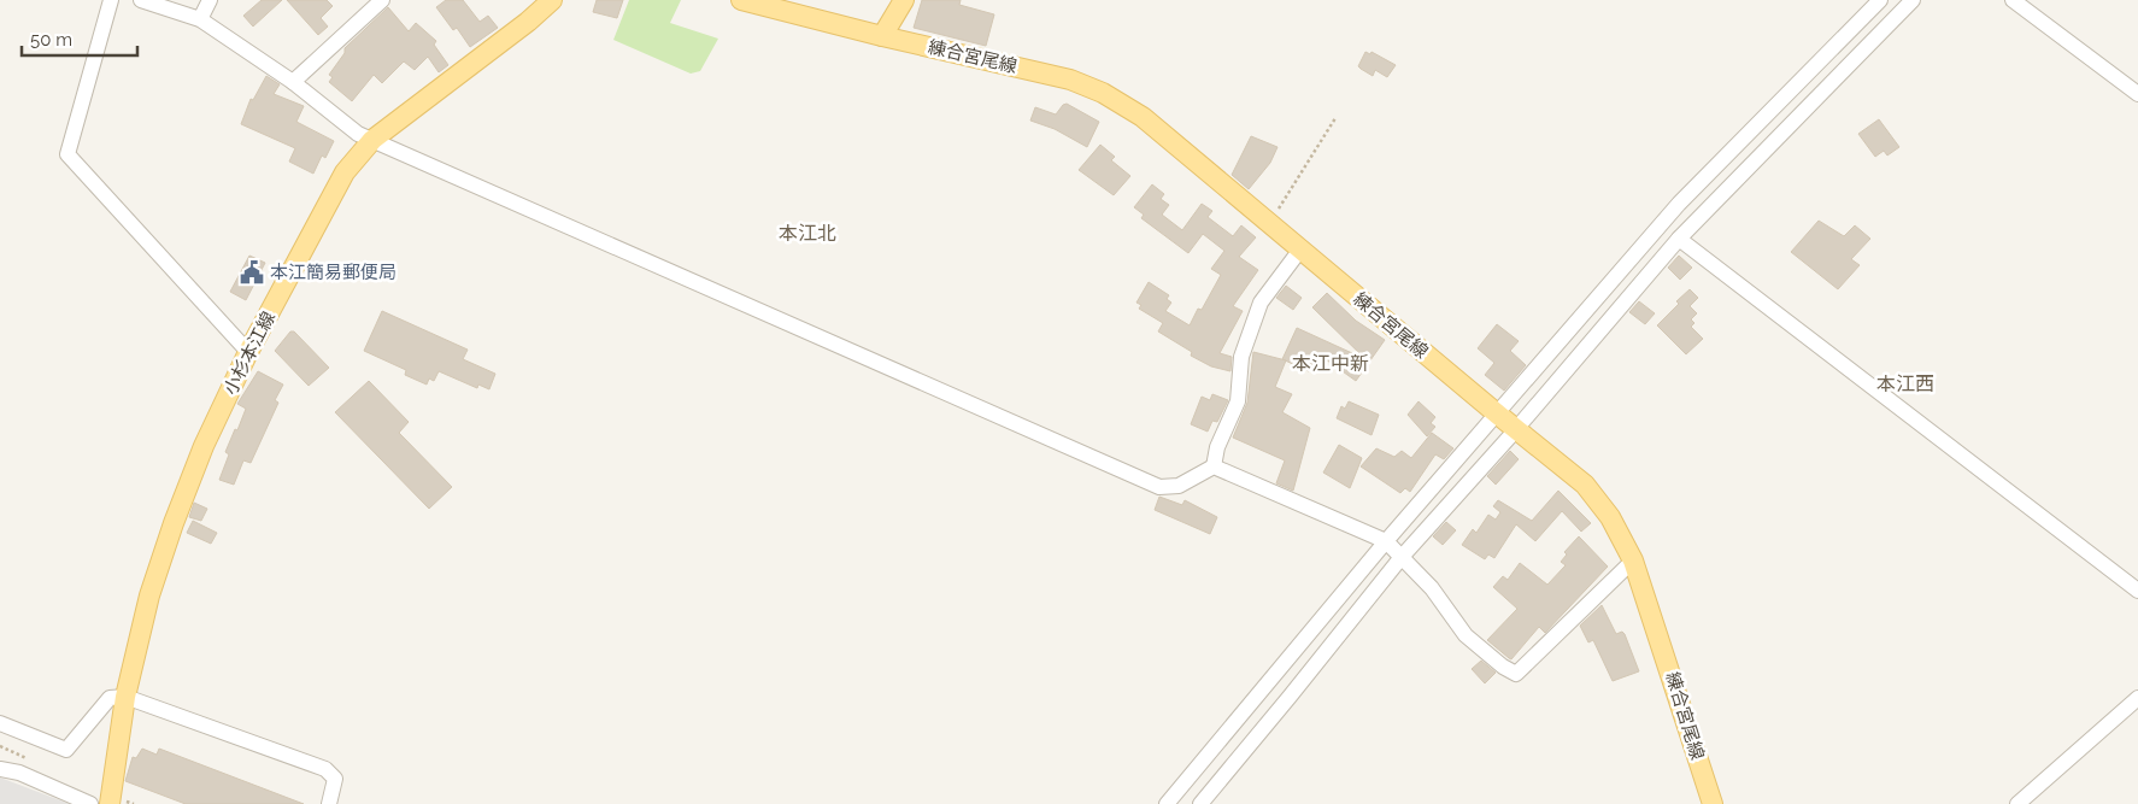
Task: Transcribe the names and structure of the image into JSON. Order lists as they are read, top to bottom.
{
  "streets": {
    "main road": ["練合宮尾線", "小杉本江線"]
  },
  "districts": ["本江北", "本江中新", "本江西"],
  "places": {
    "public building": ["本江簡易郵便局"]
  },
  "scale_bar": "50 m"
}
